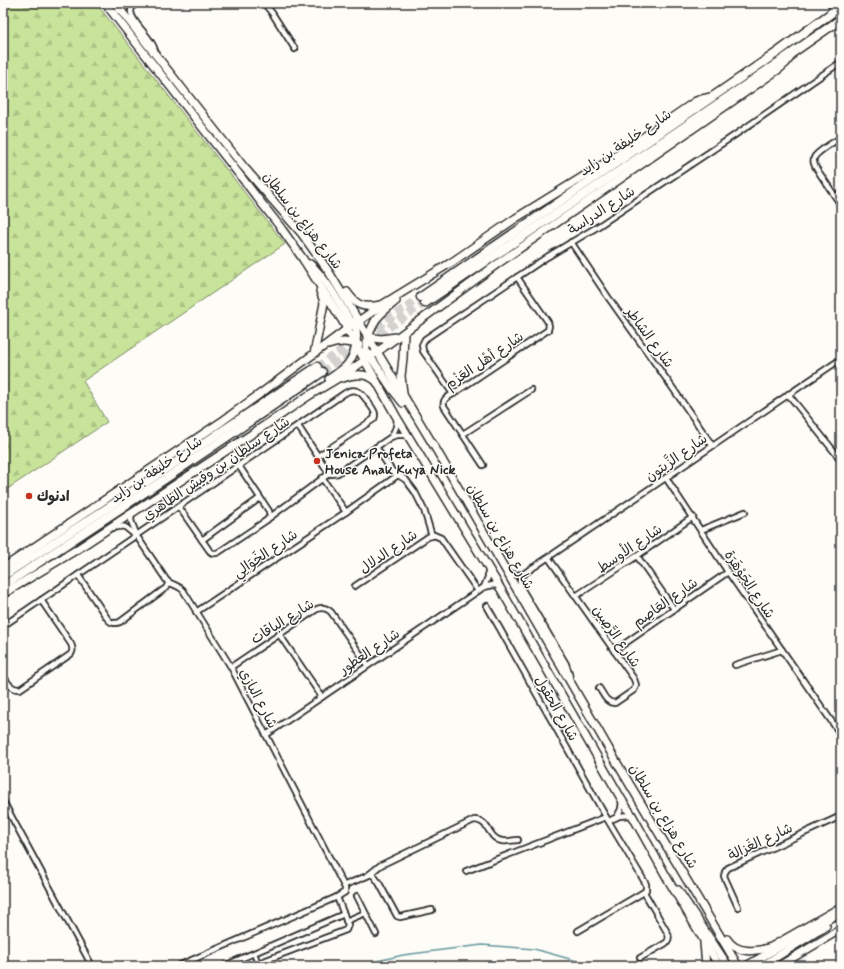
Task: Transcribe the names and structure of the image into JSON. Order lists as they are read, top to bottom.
{
  "streets": {
    "highway": ["شارع خليفة بن زايد"],
    "main road": ["شارع هزاع بن سلطان"],
    "street": [
      "شارع الدراسة",
      "شارع الشاطر",
      "شارع أهْل العَزْم",
      "شارع الزَّيتون",
      "شارع سلطان بن وقيش الظاهري",
      "شارع الأوسط",
      "شارع الدلال",
      "شارع الخَوَالِي",
      "شارع الجَوْهَرَة",
      "شارع العَاصِم",
      "شارع الباقات",
      "شارع الرَّصِين",
      "شارع العطور",
      "شارع البازي",
      "شارع الحقول",
      "شارع الغَزالة"
    ]
  },
  "crossings": [
    ["شارع الدراسة", "شارع الشاطر"],
    ["شارع الدراسة", "شارع أهْل العَزْم"],
    ["شارع الشاطر", "شارع الزَّيتون"],
    ["شارع الزَّيتون", "شارع الجَوْهَرَة"],
    ["شارع الزَّيتون", "شارع الرَّصِين"],
    ["شارع سلطان بن وقيش الظاهري", "شارع البازي"],
    ["شارع الأوسط", "شارع الجَوْهَرَة"],
    ["شارع الأوسط", "شارع الرَّصِين"],
    ["شارع الدلال", "شارع العطور"],
    ["شارع الخَوَالِي", "شارع البازي"],
    ["شارع الجَوْهَرَة", "شارع العَاصِم"],
    ["شارع العَاصِم", "شارع الرَّصِين"],
    ["شارع الباقات", "شارع العطور"],
    ["شارع الباقات", "شارع البازي"],
    ["شارع العطور", "شارع البازي"]
  ],
  "places": ["Jenica Profeta House Anak Kuya Nick", "ادنوك"]
}
